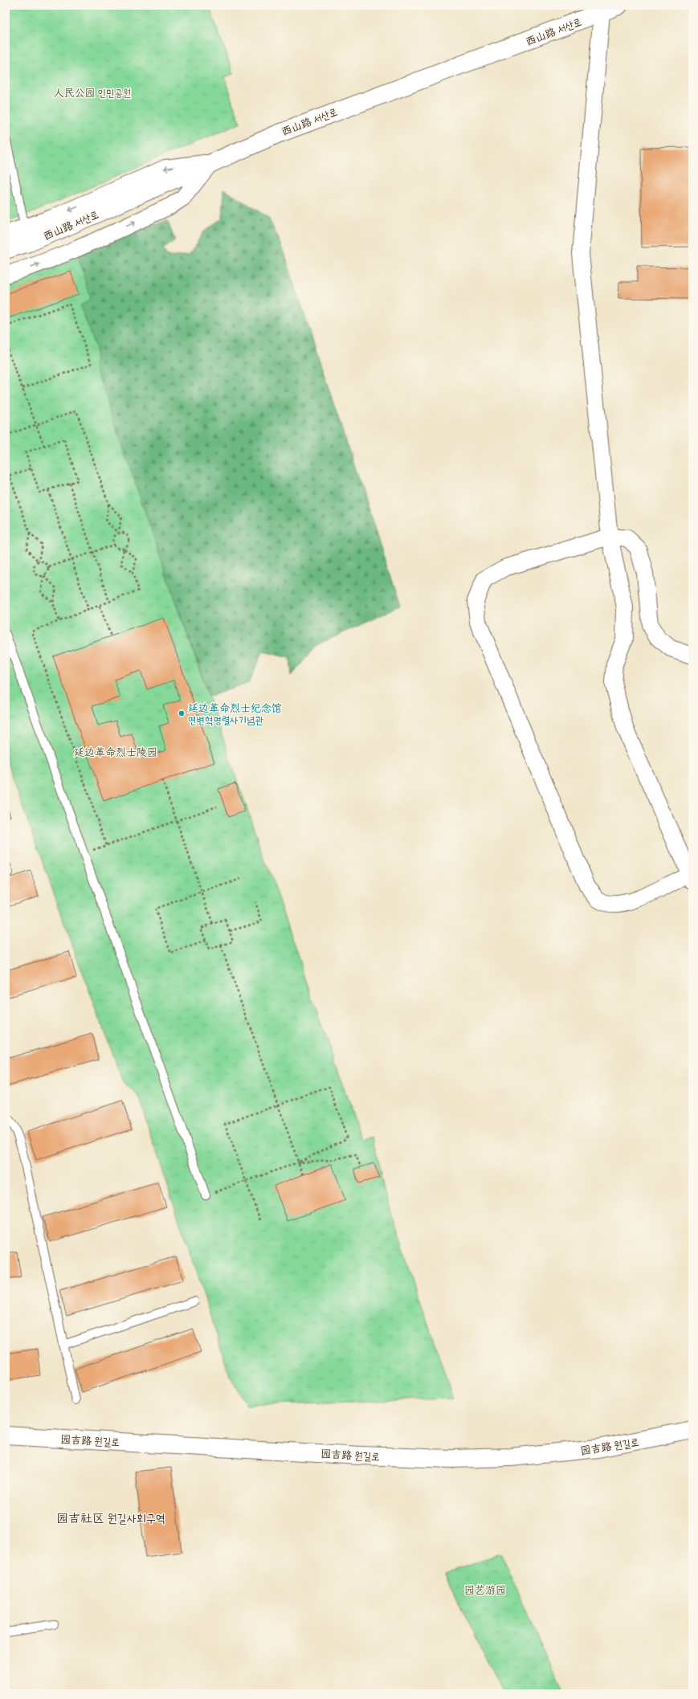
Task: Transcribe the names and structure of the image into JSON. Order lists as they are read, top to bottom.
{
  "streets": {
    "street": ["西山路 서산로", "园吉路 원길로"]
  },
  "districts": ["园吉社区 원길사회구역"],
  "parks": ["人民公园 인민공원", "延边革命烈士陵园", "园艺游园"],
  "places": ["延边革命烈士纪念馆 연변혁명렬사기념관"]
}
